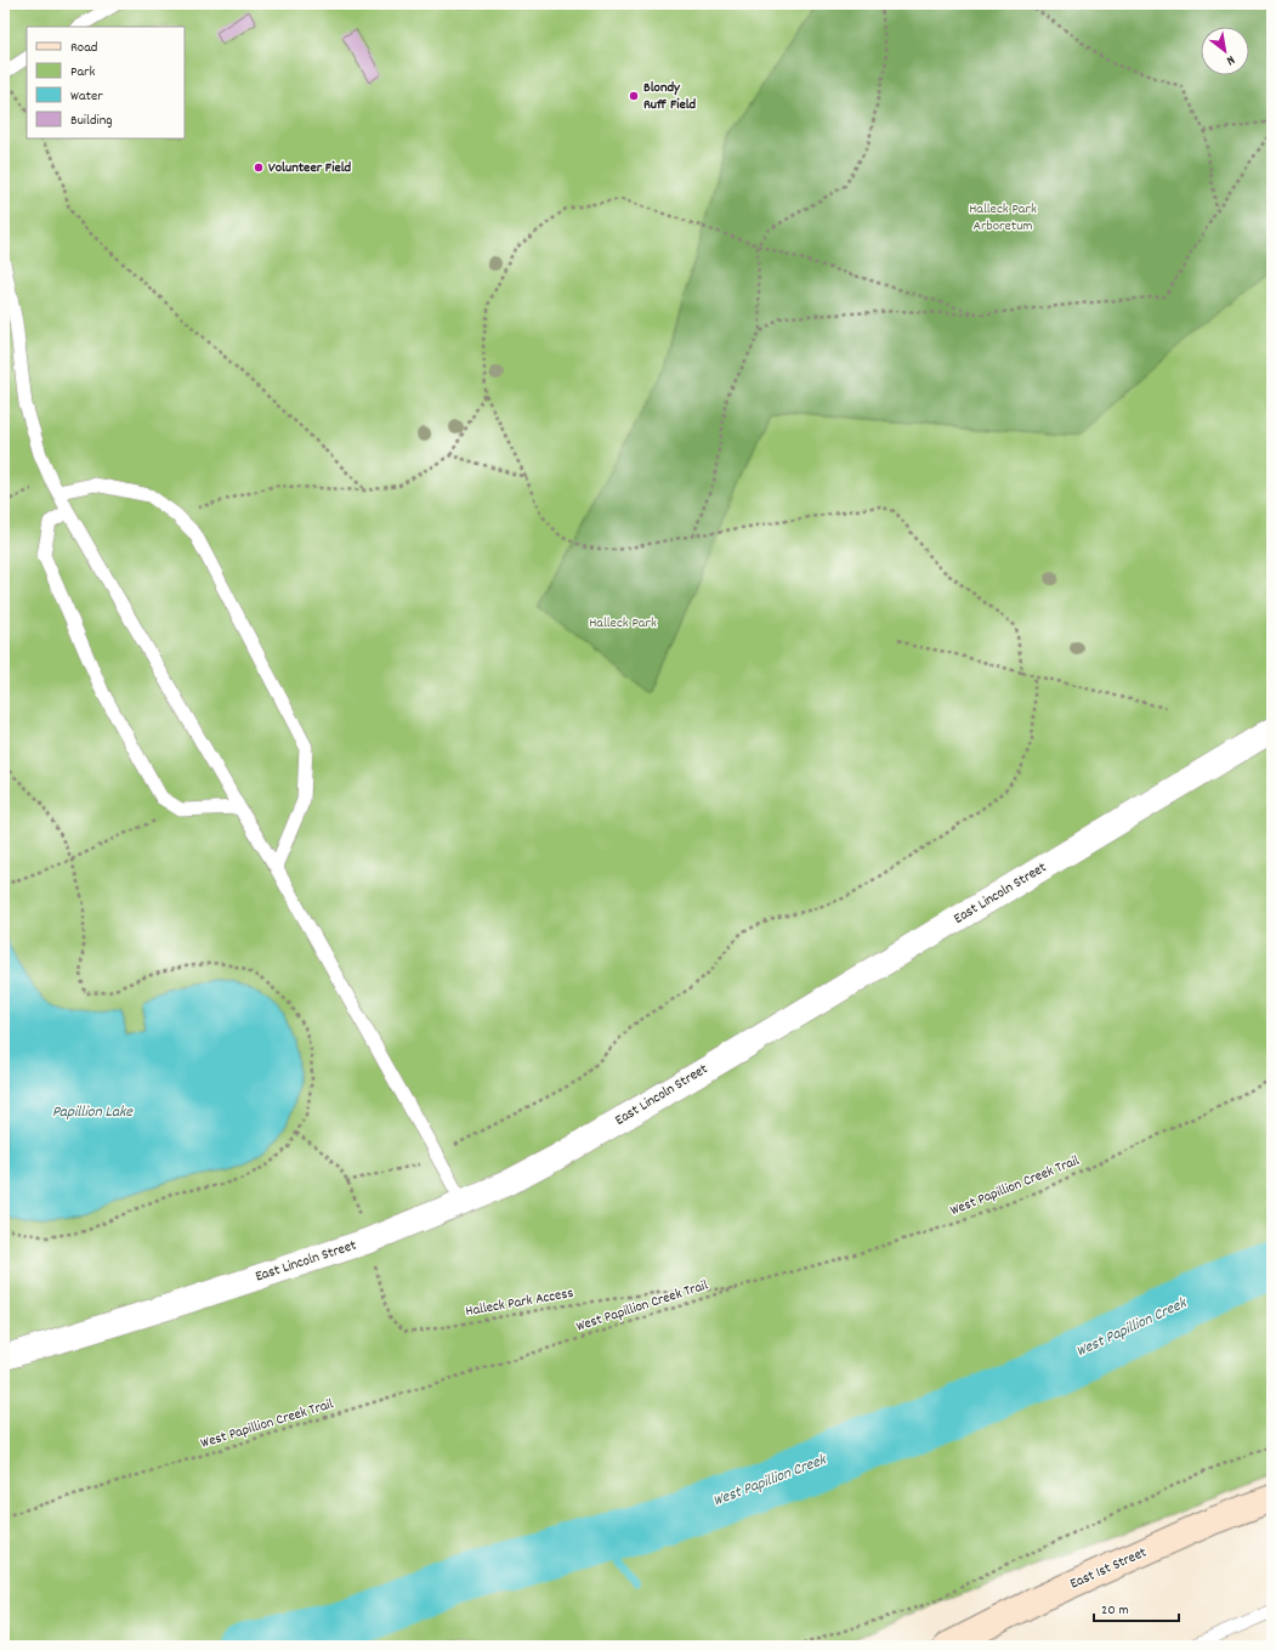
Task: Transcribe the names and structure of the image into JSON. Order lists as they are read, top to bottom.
{
  "streets": {
    "main road": ["East 1st Street"],
    "street": ["East Lincoln Street"],
    "path": ["West Papillion Creek Trail", "Halleck Park Access"]
  },
  "crossings": [
    ["East Lincoln Street", "Halleck Park Access"],
    ["West Papillion Creek Trail", "Halleck Park Access"]
  ],
  "water": ["Papillion Lake", "West Papillion Creek"],
  "parks": ["Halleck Park Arboretum", "Halleck Park"],
  "places": ["Blondy Ruff Field", "Volunteer Field"],
  "legend": [
    "Road",
    "Park",
    "Water",
    "Building"
  ],
  "scale_bar": "20 m",
  "north": "bottom right"
}
